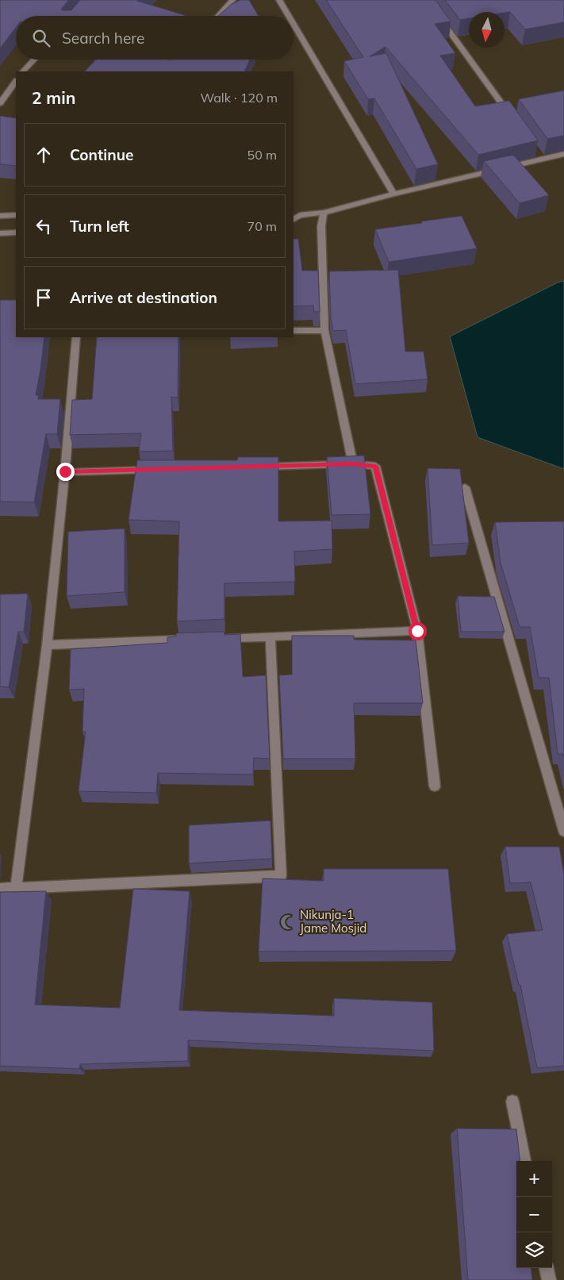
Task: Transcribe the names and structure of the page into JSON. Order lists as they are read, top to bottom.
{
  "places": {
    "mosque": ["Nikunja-1 Jame Mosjid"]
  },
  "north": "bottom",
  "page": {
    "search": "Search here",
    "heading": ["2 min", "Walk · 120 m"],
    "list": [
      ["Continue", "50 m"],
      ["Turn left", "70 m"],
      "Arrive at destination"
    ],
    "map_buttons": ["+", "−"]
  }
}
